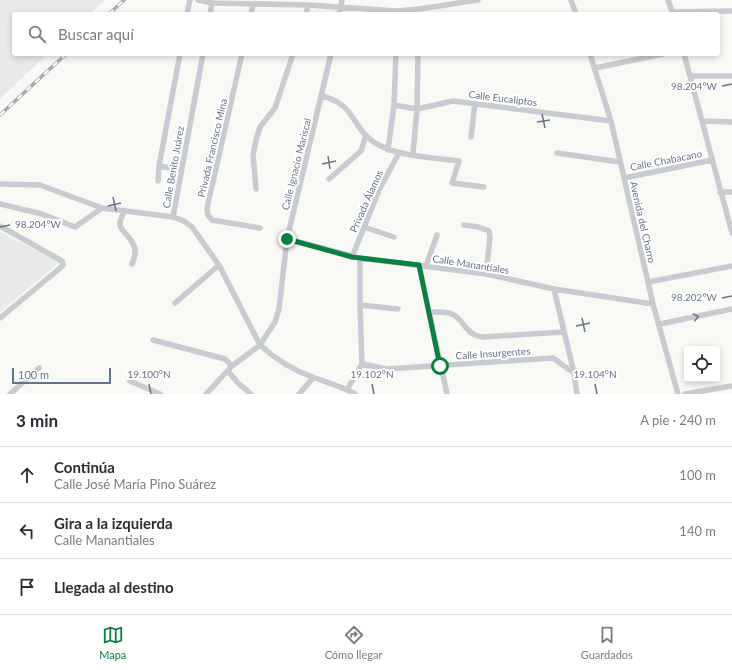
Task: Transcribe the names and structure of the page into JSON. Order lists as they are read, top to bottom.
{
  "streets": {
    "street": [
      "Calle Eucaliptos",
      "Privada Francisco Mina",
      "Calle Chabacano",
      "Calle Ignacio Mariscal",
      "Calle Benito Juárez",
      "Privada Álamos",
      "Avenida del Charro",
      "Calle Manantiales",
      "Calle Insurgentes"
    ]
  },
  "crossings": [
    ["Calle Eucaliptos", "Avenida del Charro"],
    ["Calle Chabacano", "Avenida del Charro"],
    ["Calle Ignacio Mariscal", "Calle Benito Juárez"],
    ["Calle Ignacio Mariscal", "Calle Manantiales"],
    ["Privada Álamos", "Calle Manantiales"],
    ["Avenida del Charro", "Calle Manantiales"]
  ],
  "scale_bar": "100 m",
  "page": {
    "search": "Buscar aquí",
    "scale": "100 m",
    "heading": ["3 min", "A pie · 240 m"],
    "list": [
      ["Continúa", "Calle José María Pino Suárez", "100 m"],
      ["Gira a la izquierda", "Calle Manantiales", "140 m"],
      "Llegada al destino"
    ],
    "nav": ["Mapa", "Cómo llegar", "Guardados"]
  },
  "coordinates": [
    "98.204°W",
    "98.202°W",
    "19.100°N",
    "19.102°N",
    "19.104°N"
  ]
}
